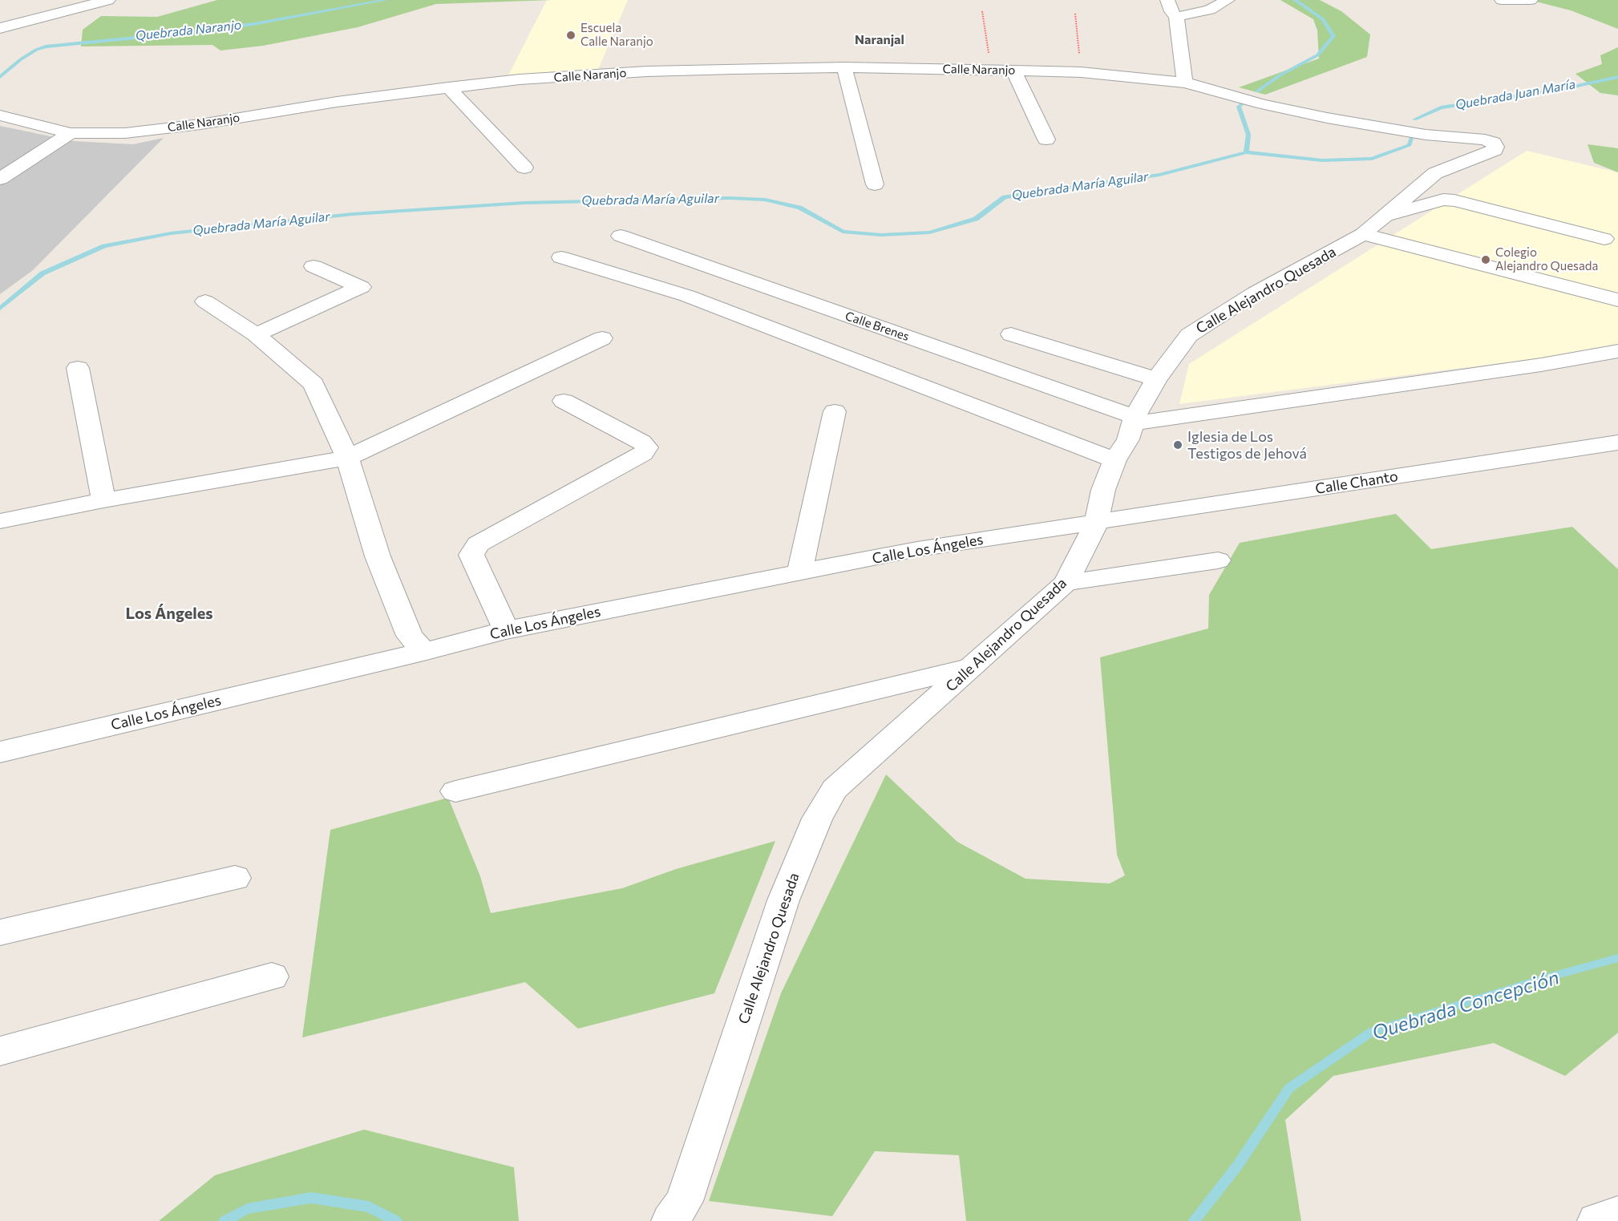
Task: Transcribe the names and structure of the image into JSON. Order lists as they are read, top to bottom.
{
  "streets": {
    "street": [
      "Calle Naranjo",
      "Calle Alejandro Quesada",
      "Calle Brenes",
      "Calle Chanto",
      "Calle Los Ángeles"
    ]
  },
  "crossings": [
    ["Calle Naranjo", "Calle Alejandro Quesada"],
    ["Calle Alejandro Quesada", "Calle Brenes"],
    ["Calle Alejandro Quesada", "Calle Chanto"],
    ["Calle Alejandro Quesada", "Calle Los Ángeles"],
    ["Calle Chanto", "Calle Los Ángeles"]
  ],
  "districts": ["Naranjal", "Los Ángeles"],
  "water": [
    "Quebrada Naranjo",
    "Quebrada Juan María",
    "Quebrada María Aguilar",
    "Quebrada Concepción"
  ],
  "places": ["Escuela Calle Naranjo", "Colegio Alejandro Quesada", "Iglesia de Los Testigos de Jehová"]
}
